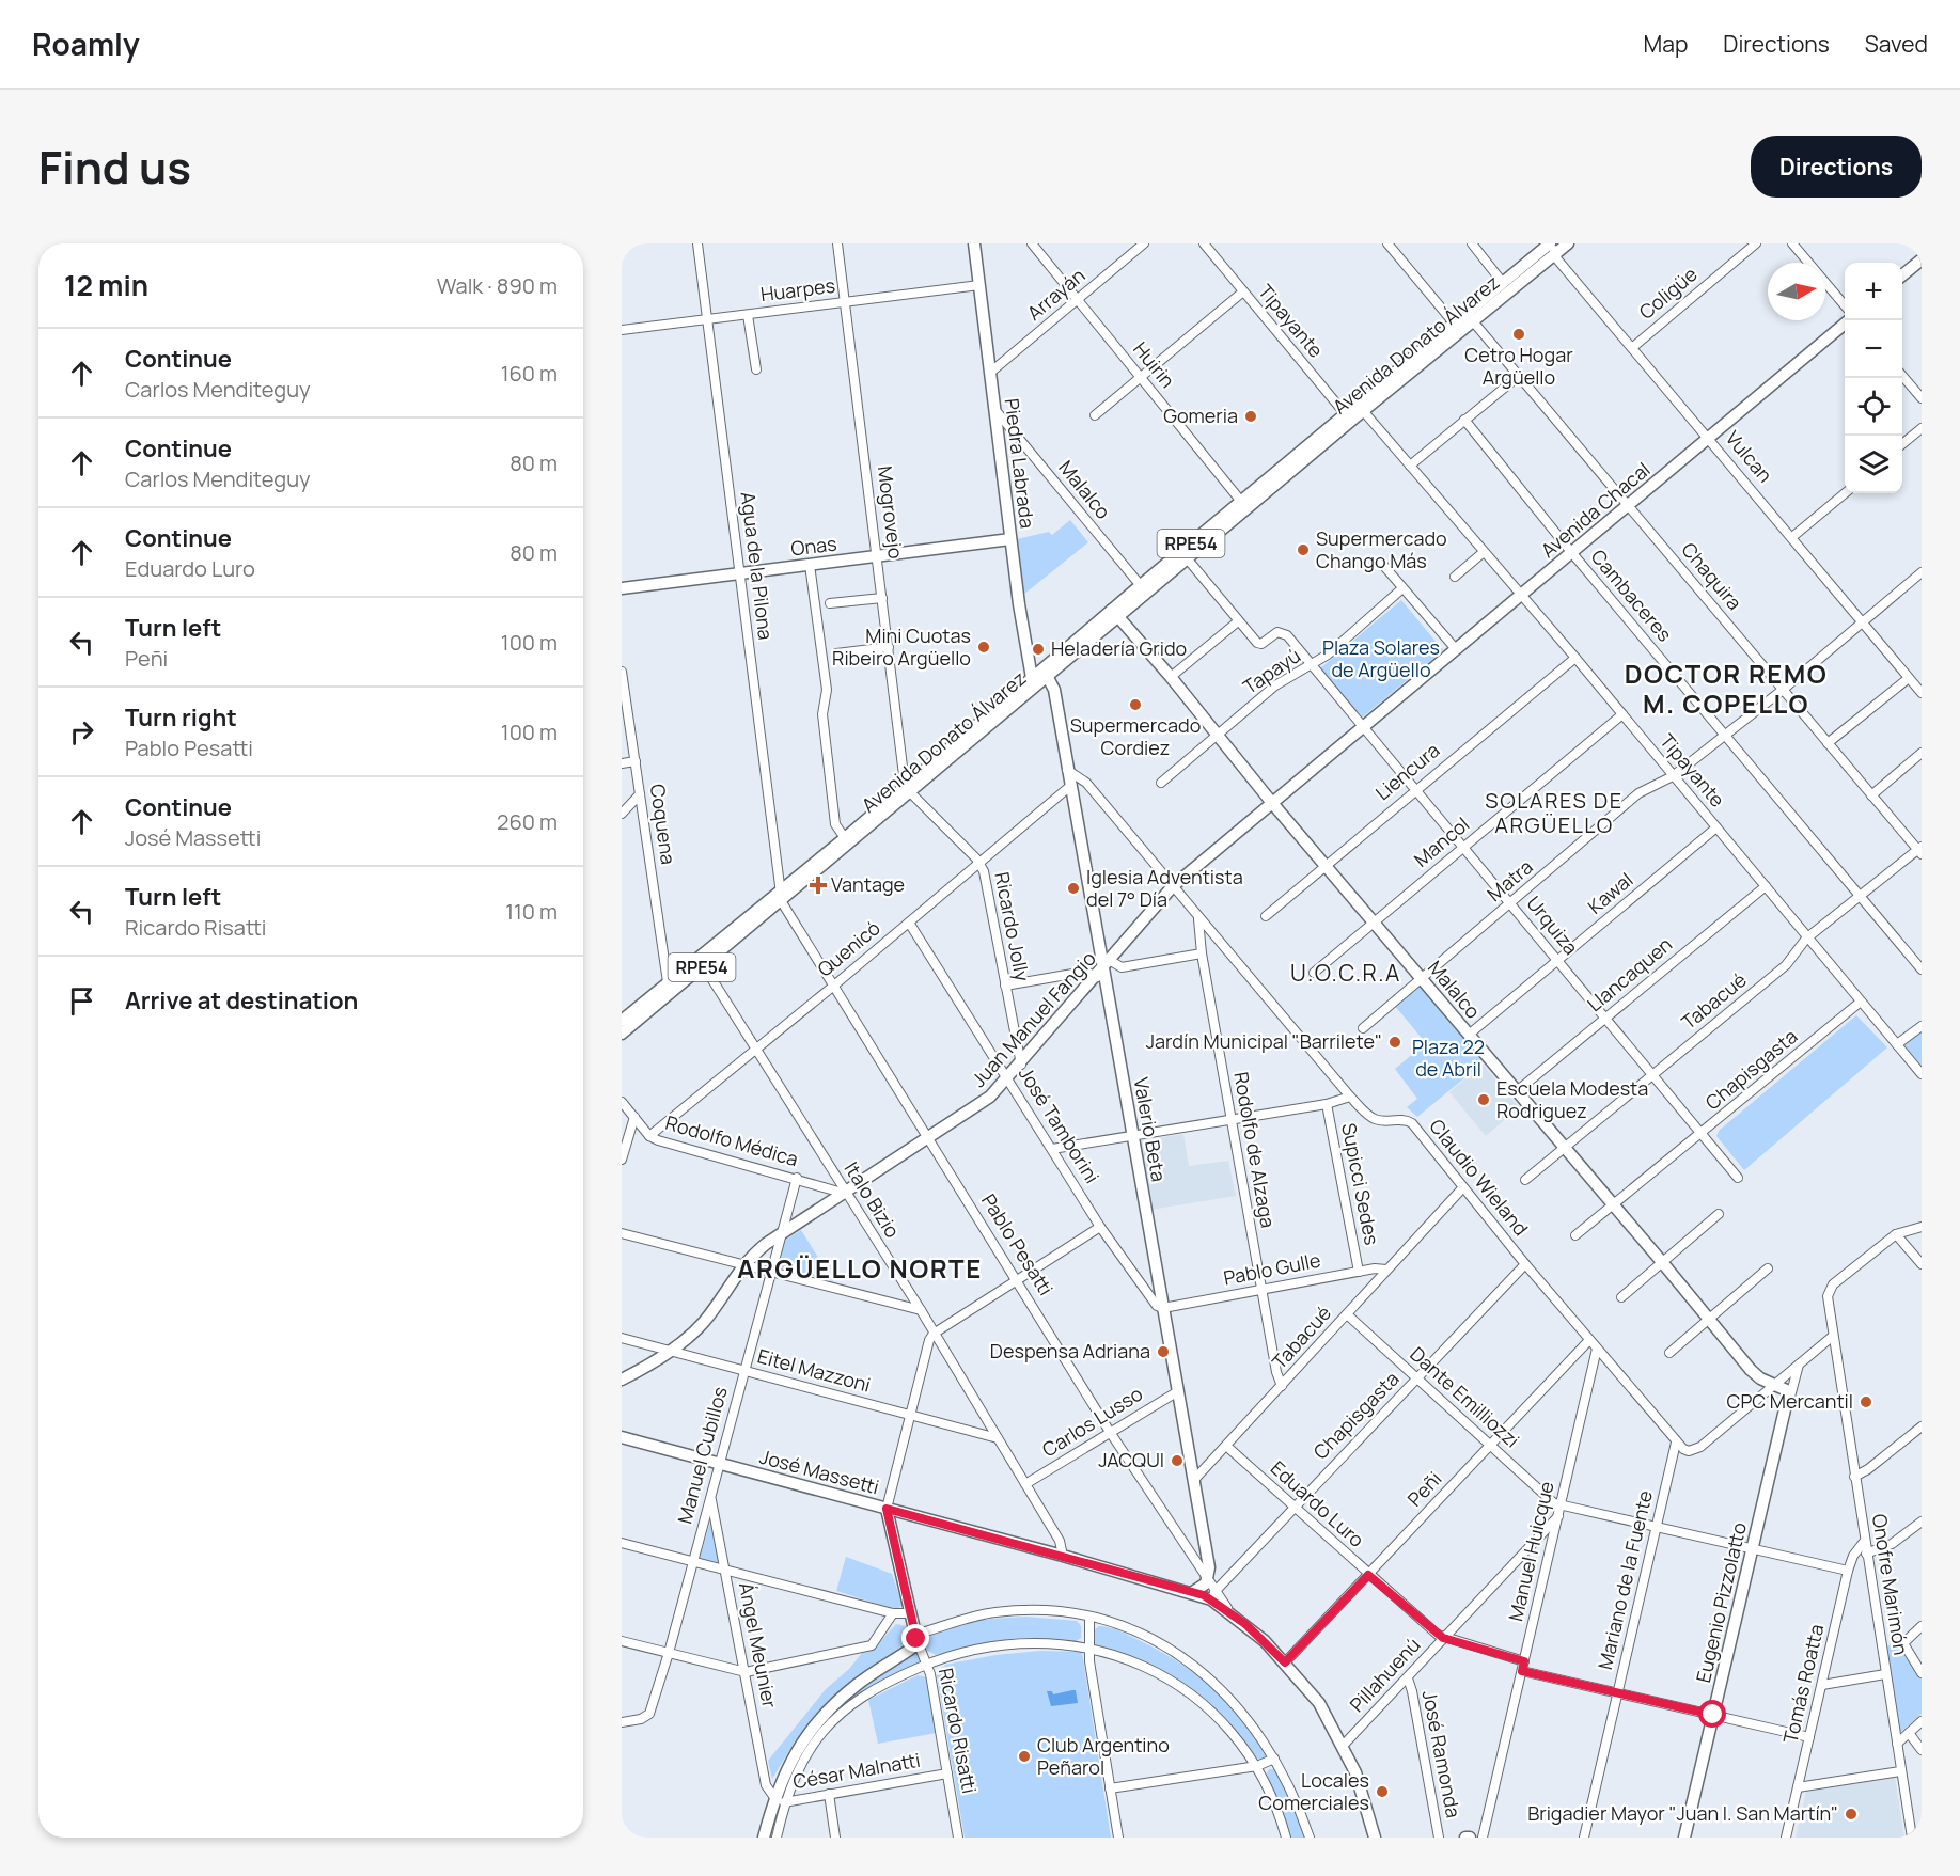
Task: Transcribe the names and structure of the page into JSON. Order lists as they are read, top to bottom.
{
  "streets": {
    "main road": [
      "Avenida Donato Álvarez",
      "Piedra Labrada",
      "Malalco",
      "Avenida Chacal",
      "RPE54",
      "Onas",
      "Juan Manuel Fangio",
      "Valerio Beta",
      "Pablo Pesatti",
      "José Massetti",
      "Eugenio Pizzolatto",
      "Ricardo Risatti"
    ],
    "street": [
      "Huarpes",
      "Coligüe",
      "Arrayán",
      "Tipayante",
      "Huirin",
      "Vulcan",
      "Mogrovejo",
      "Agua de la Pilona",
      "Chaquira",
      "Cambaceres",
      "Tapayú",
      "Liencura",
      "Coquena",
      "Mancol",
      "Matra",
      "Kawal",
      "Urquiza",
      "Ricardo Jolly",
      "Quenicó",
      "Llancaquen",
      "Tabacué",
      "Chapisgasta",
      "José Tamborini",
      "Rodolfo Médica",
      "Rodolfo de Alzaga",
      "Claudio Wieland",
      "Supicci Sedes",
      "Italo Bizio",
      "Pablo Gulle",
      "Eitel Mazzoni",
      "Dante Emilliozzi",
      "Carlos Lusso",
      "Manuel Cubillos",
      "Peñi",
      "Eduardo Luro",
      "Manuel Huicque",
      "Mariano de la Fuente",
      "Onofre Marimón",
      "Ángel Meunier",
      "Pillahuenú",
      "Tomás Roatta",
      "José Ramonda",
      "César Malnatti"
    ]
  },
  "crossings": [
    ["Huarpes", "Piedra Labrada"],
    ["Huarpes", "Mogrovejo"],
    ["Huarpes", "Agua de la Pilona"],
    ["Coligüe", "Vulcan"],
    ["Arrayán", "Huirin"],
    ["Arrayán", "Piedra Labrada"],
    ["Tipayante", "Avenida Donato Álvarez"],
    ["Tipayante", "Avenida Chacal"],
    ["Tipayante", "Liencura"],
    ["Tipayante", "Mancol"],
    ["Tipayante", "Matra"],
    ["Tipayante", "Kawal"],
    ["Tipayante", "Llancaquen"],
    ["Tipayante", "Tabacué"],
    ["Tipayante", "Chapisgasta"],
    ["Avenida Donato Álvarez", "Huirin"],
    ["Avenida Donato Álvarez", "Vulcan"],
    ["Avenida Donato Álvarez", "Piedra Labrada"],
    ["Avenida Donato Álvarez", "Malalco"],
    ["Avenida Donato Álvarez", "Mogrovejo"],
    ["Avenida Donato Álvarez", "Agua de la Pilona"],
    ["Avenida Donato Álvarez", "Chaquira"],
    ["Avenida Donato Álvarez", "Coquena"],
    ["Avenida Donato Álvarez", "Ricardo Jolly"],
    ["Avenida Donato Álvarez", "Valerio Beta"],
    ["Avenida Donato Álvarez", "Italo Bizio"],
    ["Avenida Donato Álvarez", "Pablo Pesatti"],
    ["Vulcan", "Avenida Chacal"],
    ["Vulcan", "Matra"],
    ["Piedra Labrada", "Malalco"],
    ["Piedra Labrada", "Onas"],
    ["Piedra Labrada", "Valerio Beta"],
    ["Malalco", "Tapayú"],
    ["Malalco", "Liencura"],
    ["Malalco", "Mancol"],
    ["Malalco", "Matra"],
    ["Malalco", "Kawal"],
    ["Malalco", "Llancaquen"],
    ["Malalco", "Tabacué"],
    ["Malalco", "Juan Manuel Fangio"],
    ["Malalco", "Chapisgasta"],
    ["Avenida Chacal", "Chaquira"],
    ["Avenida Chacal", "Cambaceres"],
    ["Avenida Chacal", "Urquiza"],
    ["Avenida Chacal", "Juan Manuel Fangio"],
    ["Mogrovejo", "Onas"],
    ["Mogrovejo", "Ricardo Jolly"],
    ["Onas", "Agua de la Pilona"],
    ["Agua de la Pilona", "Pablo Pesatti"],
    ["Chaquira", "Matra"],
    ["Chaquira", "Tabacué"],
    ["Cambaceres", "Matra"],
    ["Cambaceres", "Tabacué"],
    ["Tapayú", "Urquiza"],
    ["Liencura", "Urquiza"],
    ["Mancol", "Urquiza"],
    ["Matra", "Urquiza"],
    ["Kawal", "Urquiza"],
    ["Urquiza", "Llancaquen"],
    ["Urquiza", "Tabacué"],
    ["Urquiza", "Juan Manuel Fangio"],
    ["Urquiza", "Chapisgasta"],
    ["Ricardo Jolly", "Quenicó"],
    ["Ricardo Jolly", "Juan Manuel Fangio"],
    ["Quenicó", "José Tamborini"],
    ["Quenicó", "Valerio Beta"],
    ["Quenicó", "Rodolfo Médica"],
    ["Quenicó", "Italo Bizio"],
    ["Quenicó", "Pablo Pesatti"],
    ["Tabacué", "Valerio Beta"],
    ["Tabacué", "Rodolfo de Alzaga"],
    ["Tabacué", "Claudio Wieland"],
    ["Tabacué", "Pablo Gulle"],
    ["Tabacué", "Dante Emilliozzi"],
    ["Tabacué", "Eduardo Luro"],
    ["Juan Manuel Fangio", "José Tamborini"],
    ["Juan Manuel Fangio", "Valerio Beta"],
    ["Juan Manuel Fangio", "Rodolfo Médica"],
    ["Juan Manuel Fangio", "Claudio Wieland"],
    ["Juan Manuel Fangio", "Italo Bizio"],
    ["Juan Manuel Fangio", "Pablo Pesatti"],
    ["Juan Manuel Fangio", "Eitel Mazzoni"],
    ["Juan Manuel Fangio", "Manuel Cubillos"],
    ["Chapisgasta", "Claudio Wieland"],
    ["Chapisgasta", "Pablo Pesatti"],
    ["Chapisgasta", "Dante Emilliozzi"],
    ["Chapisgasta", "Eduardo Luro"],
    ["José Tamborini", "Valerio Beta"],
    ["José Tamborini", "Pablo Gulle"],
    ["Valerio Beta", "Claudio Wieland"],
    ["Valerio Beta", "Pablo Pesatti"],
    ["Valerio Beta", "Pablo Gulle"],
    ["Valerio Beta", "Carlos Lusso"],
    ["Rodolfo Médica", "Italo Bizio"],
    ["Rodolfo Médica", "Manuel Cubillos"],
    ["Rodolfo de Alzaga", "Claudio Wieland"],
    ["Rodolfo de Alzaga", "Pablo Gulle"],
    ["Claudio Wieland", "Peñi"],
    ["Claudio Wieland", "Manuel Huicque"],
    ["Claudio Wieland", "Mariano de la Fuente"],
    ["Supicci Sedes", "Pablo Gulle"],
    ["Italo Bizio", "Eitel Mazzoni"],
    ["Italo Bizio", "Carlos Lusso"],
    ["Italo Bizio", "José Massetti"],
    ["Italo Bizio", "Ricardo Risatti"],
    ["Pablo Pesatti", "Carlos Lusso"],
    ["Pablo Pesatti", "José Massetti"],
    ["Pablo Pesatti", "Peñi"],
    ["Pablo Pesatti", "Pillahuenú"],
    ["Eitel Mazzoni", "Manuel Cubillos"],
    ["Eitel Mazzoni", "Ricardo Risatti"],
    ["Dante Emilliozzi", "Peñi"],
    ["Dante Emilliozzi", "Manuel Huicque"],
    ["Manuel Cubillos", "José Massetti"],
    ["Manuel Cubillos", "Ángel Meunier"],
    ["José Massetti", "Ricardo Risatti"],
    ["Peñi", "Eduardo Luro"],
    ["Eduardo Luro", "Pillahuenú"],
    ["Manuel Huicque", "Pillahuenú"],
    ["Onofre Marimón", "Tomás Roatta"],
    ["Ángel Meunier", "César Malnatti"],
    ["Pillahuenú", "José Ramonda"],
    ["Ricardo Risatti", "César Malnatti"]
  ],
  "districts": [
    "DOCTOR REMO M. COPELLO",
    "SOLARES DE ARGÜELLO",
    "U.O.C.R.A",
    "ARGÜELLO NORTE"
  ],
  "parks": ["Plaza Solares de Argüello", "Plaza 22 de Abril"],
  "places": {
    "other": [
      "Cetro Hogar Argüello",
      "Gomeria",
      "Supermercado Chango Más",
      "Mini Cuotas Ribeiro Argüello",
      "Heladería Grido",
      "Supermercado Cordiez",
      "Iglesia Adventista del 7° Día",
      "Jardín Municipal \"Barrilete\"",
      "Escuela Modesta Rodriguez",
      "Despensa Adriana",
      "CPC Mercantil",
      "JACQUI",
      "Club Argentino Peñarol",
      "Locales Comerciales",
      "Brigadier Mayor \"Juan I. San Martín\""
    ],
    "health": ["Vantage"]
  },
  "north": "right",
  "page": {
    "header": "Roamly",
    "nav": ["Map", "Directions", "Saved"],
    "title": "Find us",
    "buttons": "Directions",
    "heading": ["12 min", "Walk · 890 m"],
    "map_buttons": ["+", "−"],
    "list": [
      ["Continue", "Carlos Menditeguy", "160 m"],
      ["Continue", "Carlos Menditeguy", "80 m"],
      ["Continue", "Eduardo Luro", "80 m"],
      ["Turn left", "Peñi", "100 m"],
      ["Turn right", "Pablo Pesatti", "100 m"],
      ["Continue", "José Massetti", "260 m"],
      ["Turn left", "Ricardo Risatti", "110 m"],
      "Arrive at destination"
    ]
  }
}
